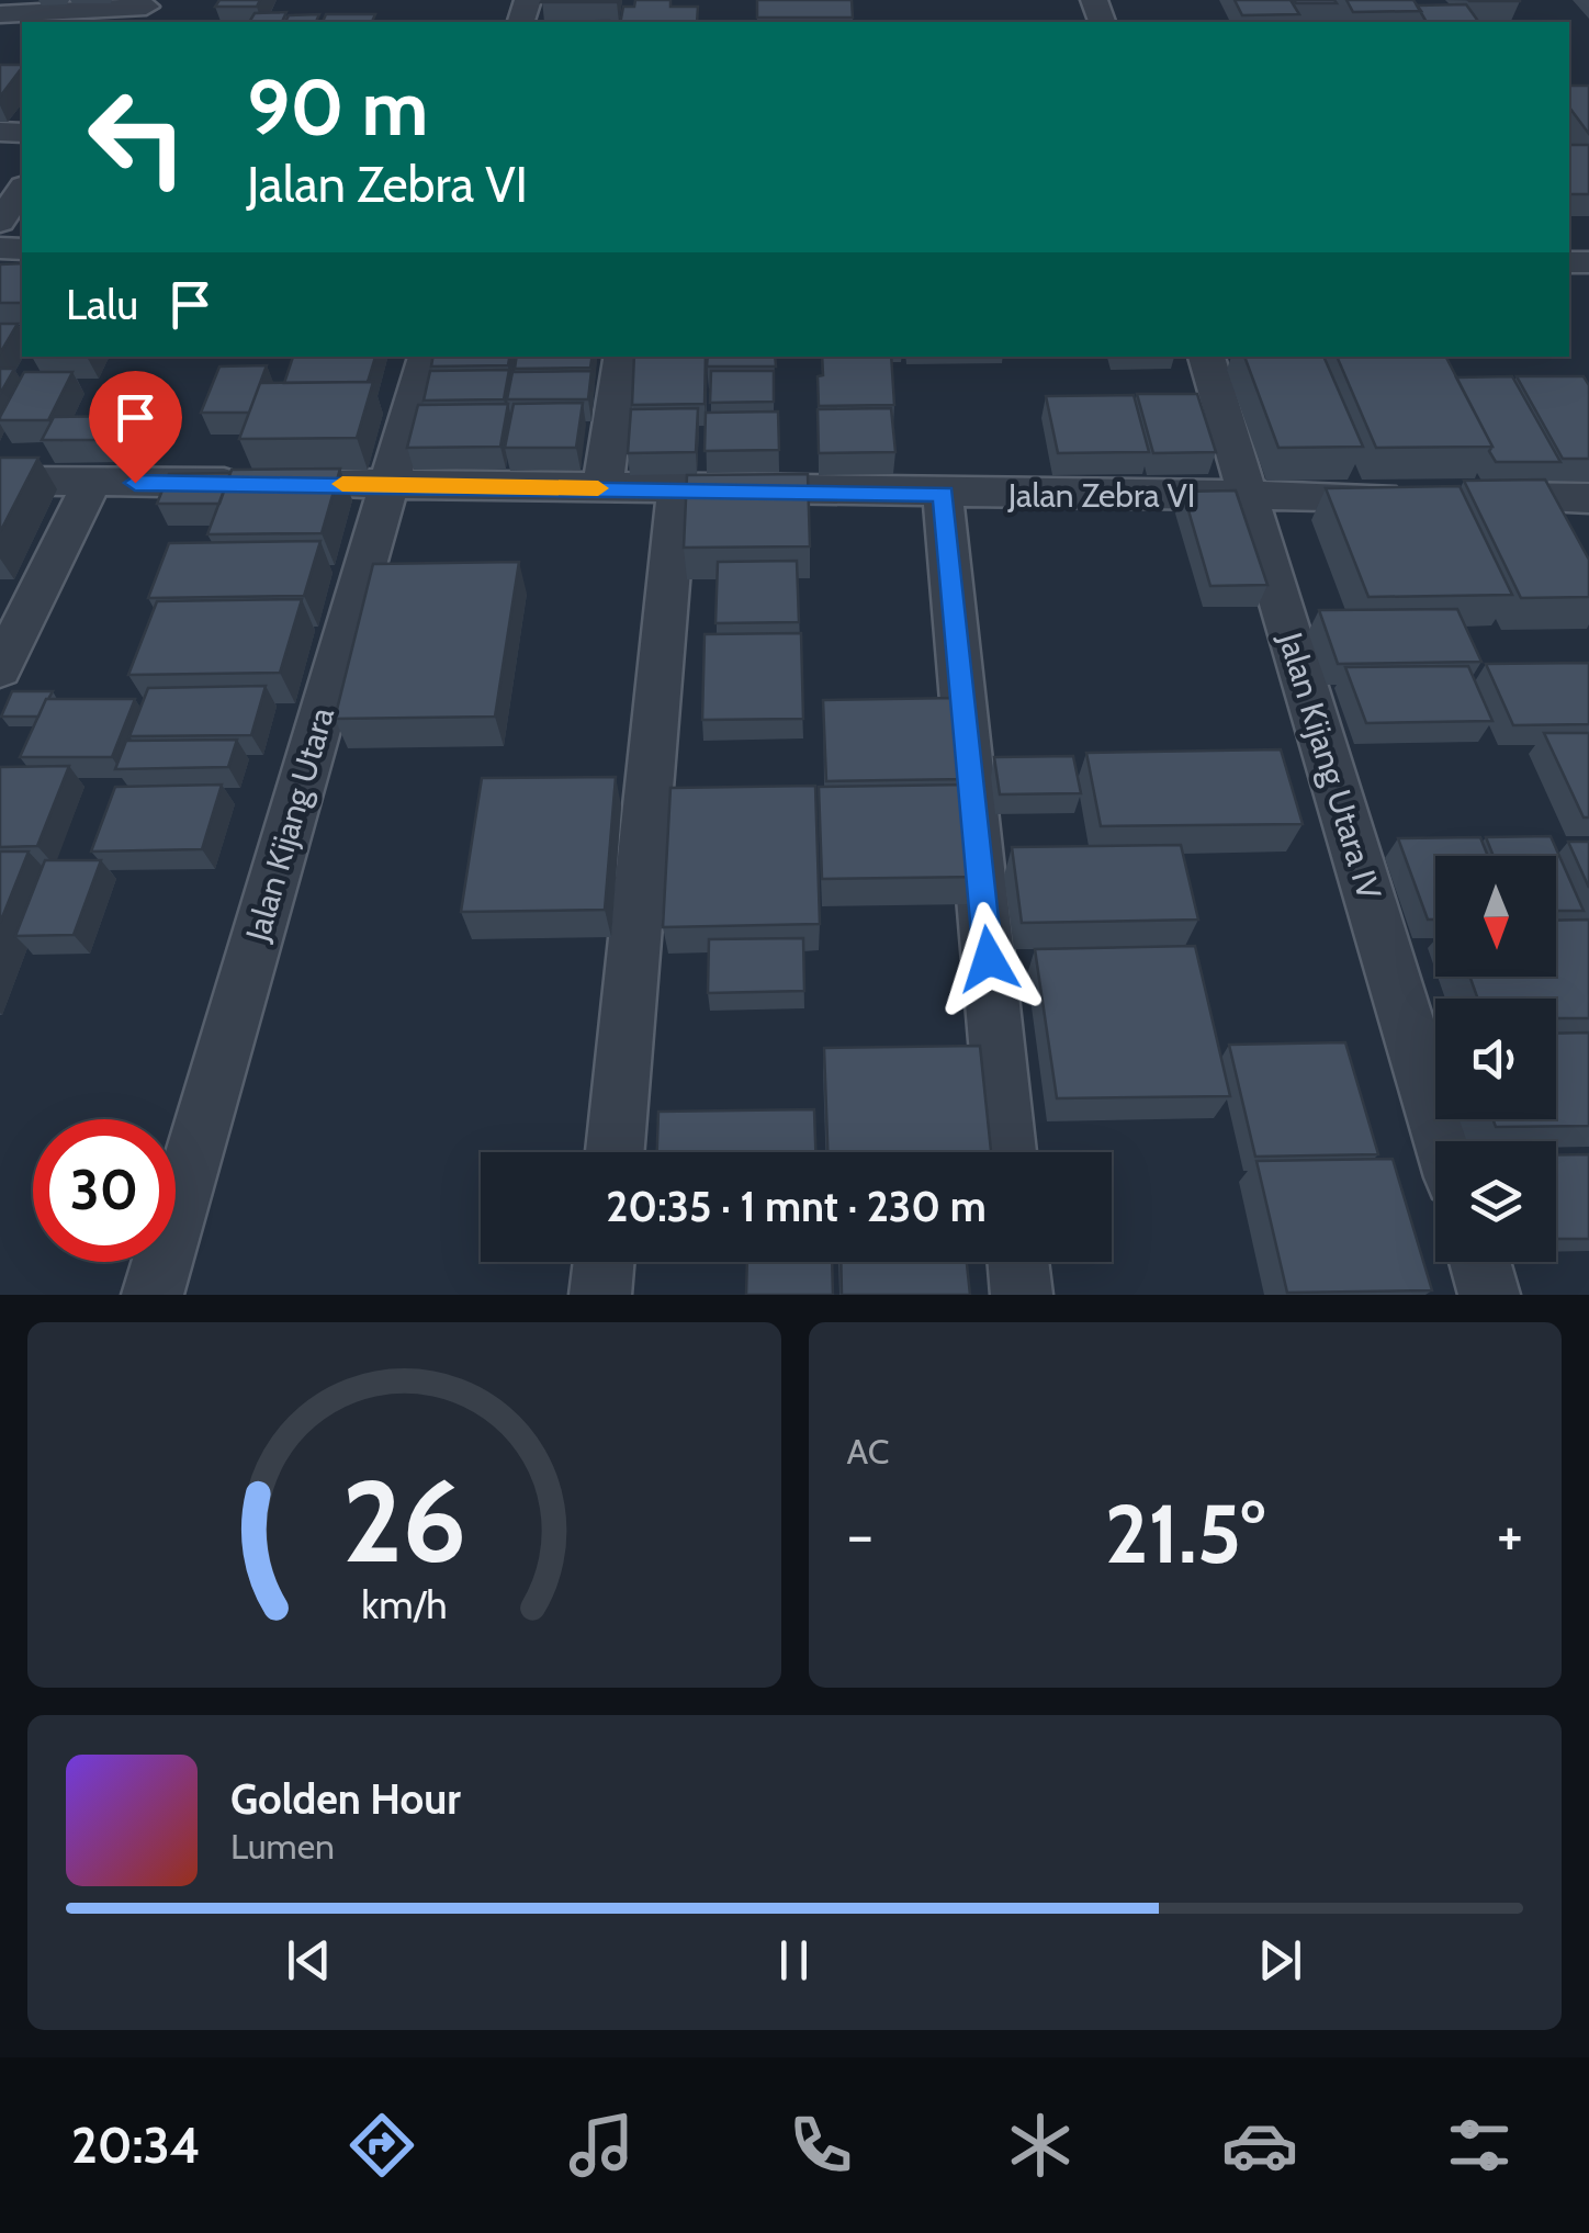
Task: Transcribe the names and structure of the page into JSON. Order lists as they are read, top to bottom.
{
  "streets": {
    "street": ["Jalan Zebra VI", "Jalan Kijang Utara IV", "Jalan Kijang Utara"]
  },
  "crossings": [
    ["Jalan Zebra VI", "Jalan Kijang Utara IV"],
    ["Jalan Zebra VI", "Jalan Kijang Utara"]
  ],
  "north": "bottom",
  "page": {
    "turn": ["90 m", "Jalan Zebra VI"],
    "then": "Lalu",
    "limit": "30",
    "trip": "20:35 · 1 mnt · 230 m",
    "tile": "AC",
    "heat": ["−", "21.5°", "+"],
    "song": ["Golden Hour", "Lumen"],
    "tabs": "20:34",
    "gauge": ["26", "km/h"]
  }
}
